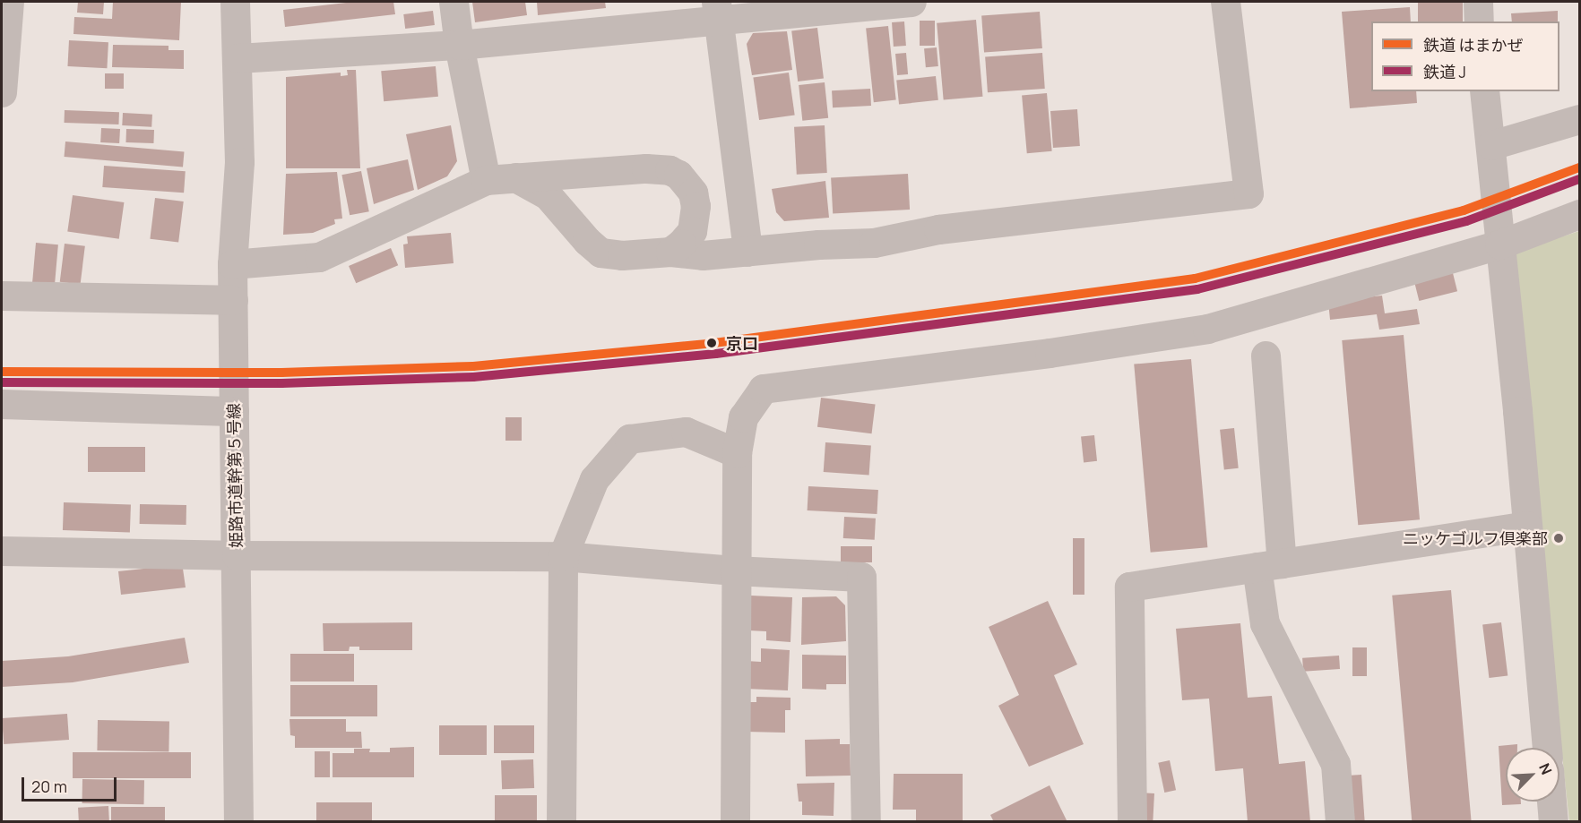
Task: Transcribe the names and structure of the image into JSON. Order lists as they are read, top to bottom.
{
  "streets": {
    "street": ["姫路市道幹第５号線"]
  },
  "places": ["京口", "ニッケゴルフ倶楽部"],
  "lines": ["rail line はまかぜ", "rail line J"],
  "legend": ["鉄道 はまかぜ", "鉄道 J"],
  "scale_bar": "20 m",
  "north": "top right"
}
